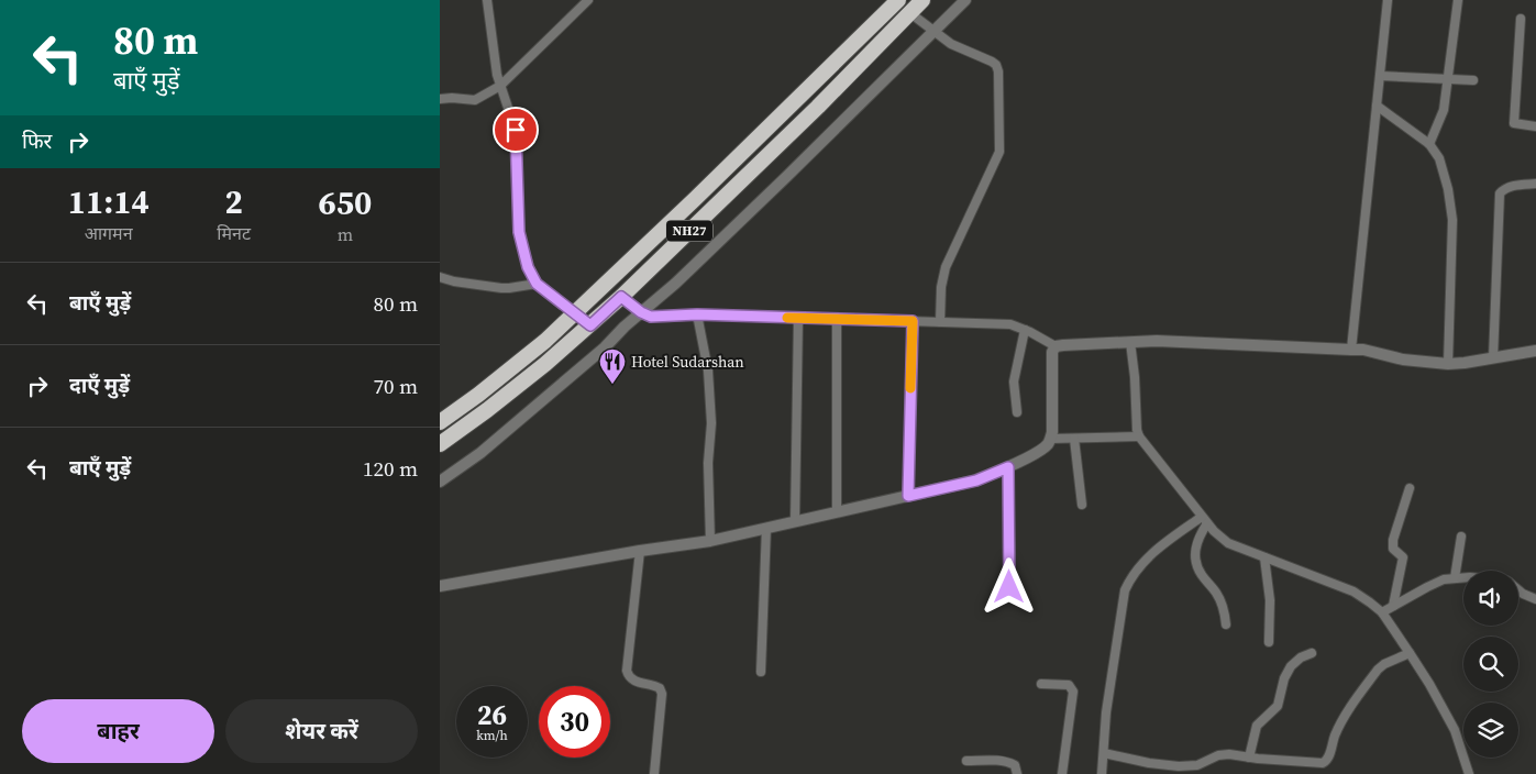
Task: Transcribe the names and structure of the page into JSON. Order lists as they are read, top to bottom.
{
  "streets": {
    "highway": ["NH27"]
  },
  "places": {
    "restaurant": ["Hotel Sudarshan"]
  },
  "page": {
    "turn": ["80 m", "बाएँ मुड़ें"],
    "then": "फिर",
    "eta": [
      "11:14",
      "आगमन",
      "2",
      "मिनट",
      "650",
      "m"
    ],
    "list": [
      {
        "name": "बाएँ मुड़ें",
        "value": "80 m"
      },
      {
        "name": "दाएँ मुड़ें",
        "value": "70 m"
      },
      {
        "name": "बाएँ मुड़ें",
        "value": "120 m"
      }
    ],
    "speed": "26 km/h",
    "limit": "30",
    "buttons": ["बाहर", "शेयर करें"]
  }
}
